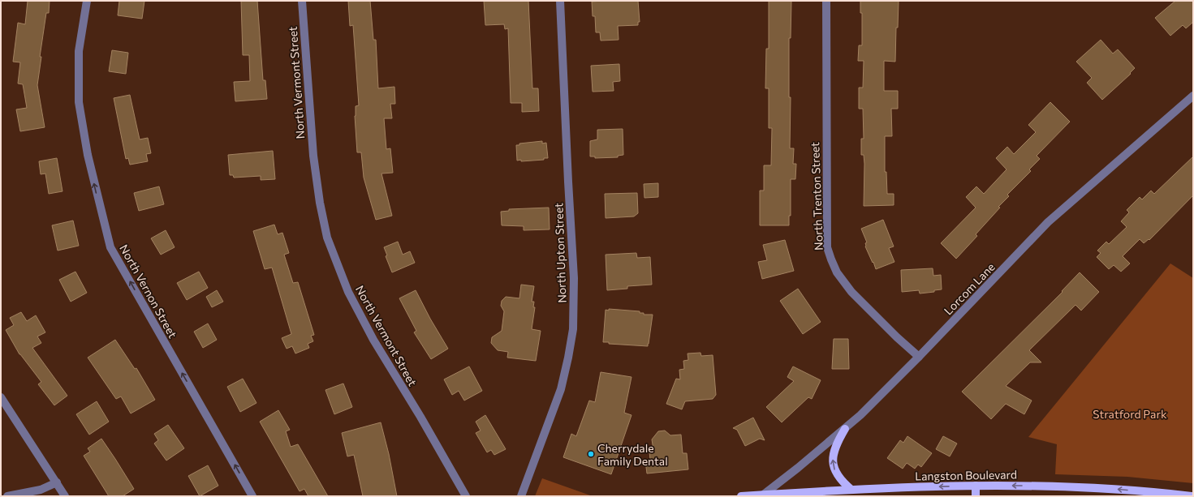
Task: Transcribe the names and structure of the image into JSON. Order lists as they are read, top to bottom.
{
  "streets": {
    "main road": ["Langston Boulevard"],
    "street": [
      "North Vermont Street",
      "North Trenton Street",
      "North Upton Street",
      "Lorcom Lane",
      "North Vernon Street"
    ]
  },
  "crossings": [
    ["North Trenton Street", "Lorcom Lane"],
    ["Lorcom Lane", "Langston Boulevard"]
  ],
  "one_way": ["North Vernon Street", "Langston Boulevard"],
  "parks": ["Stratford Park"],
  "places": ["Cherrydale Family Dental"]
}
